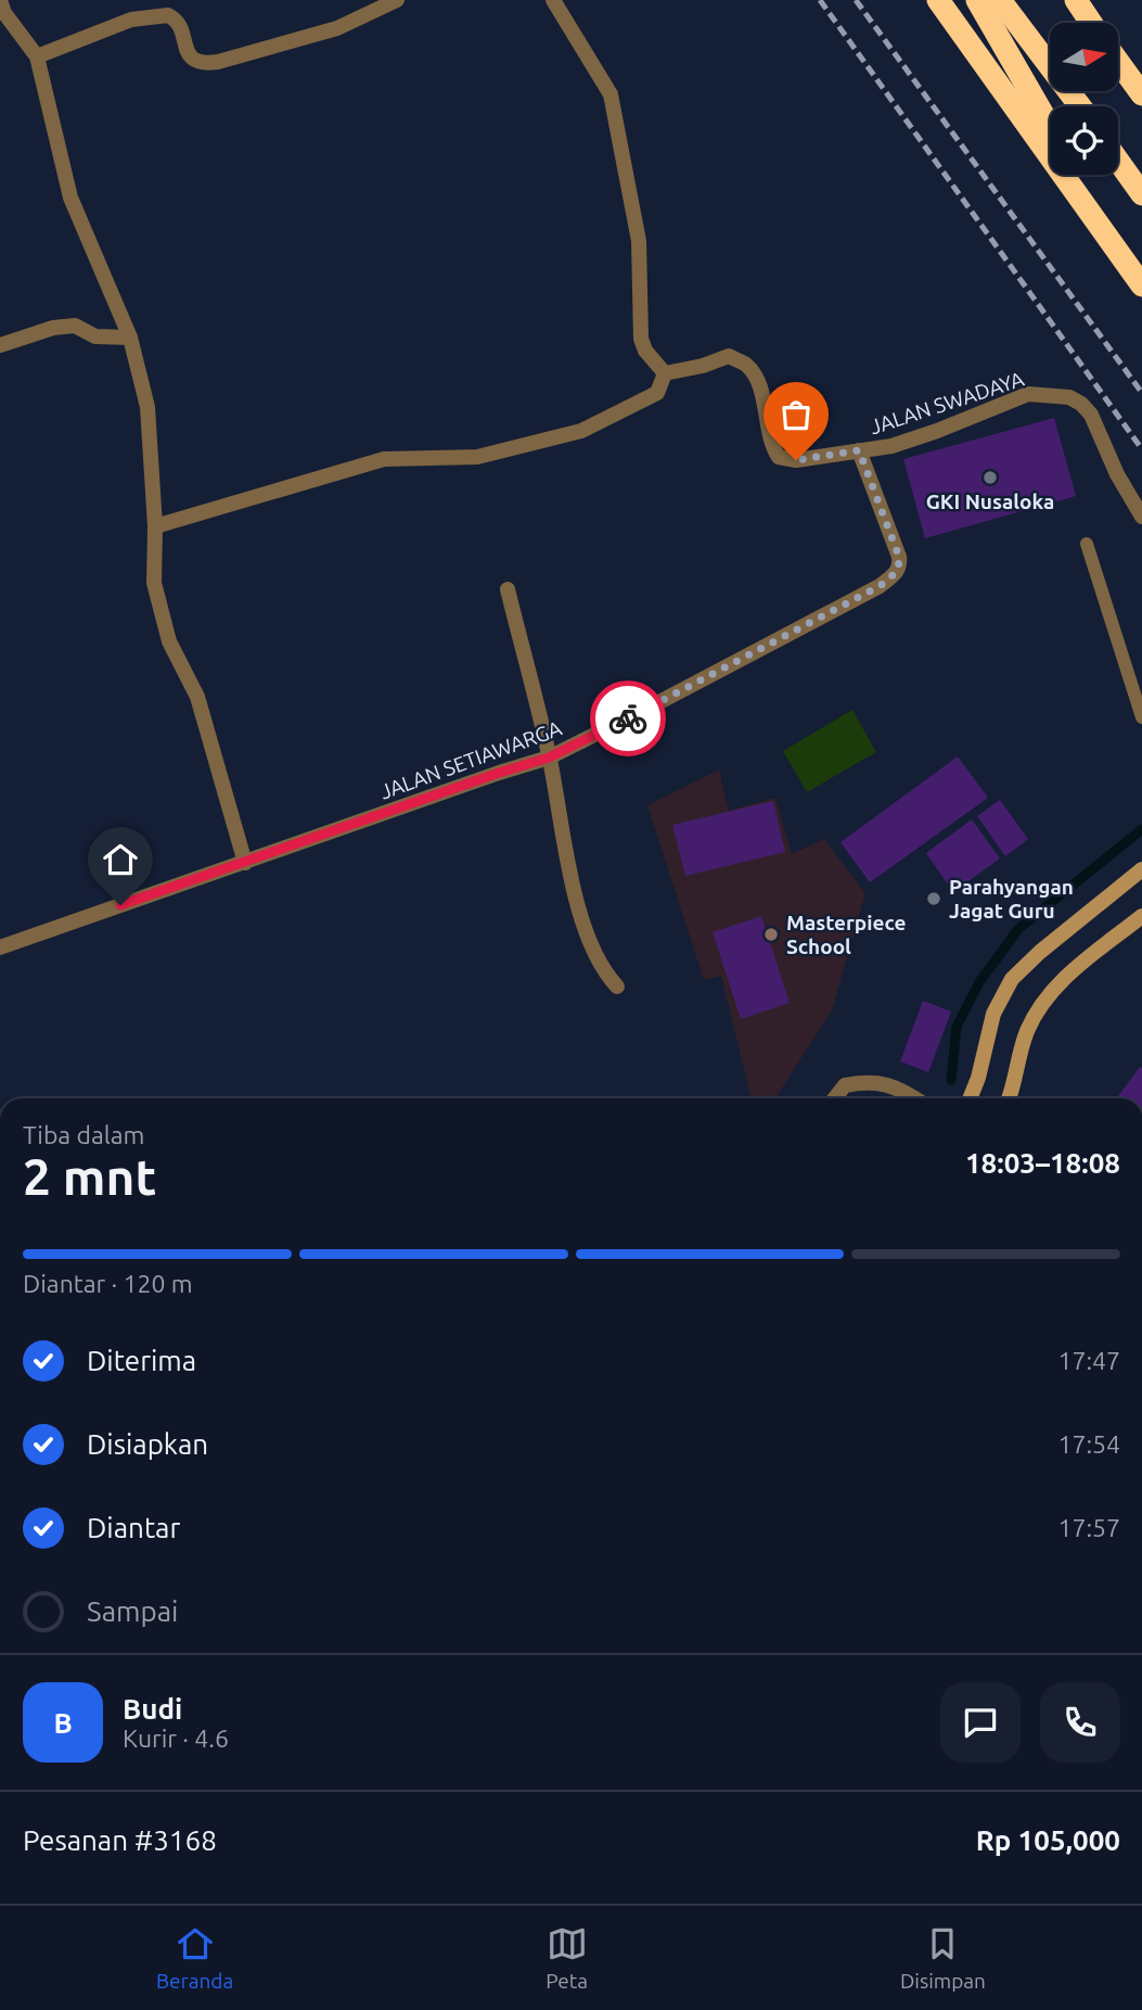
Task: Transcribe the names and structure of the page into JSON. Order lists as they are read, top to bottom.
{
  "streets": {
    "street": ["JALAN SWADAYA", "JALAN SETIAWARGA"]
  },
  "crossings": [
    ["JALAN SWADAYA", "JALAN SETIAWARGA"]
  ],
  "places": ["GKI Nusaloka", "Parahyangan Jagat Guru", "Masterpiece School"],
  "north": "right",
  "page": {
    "heading": ["2 mnt", "Tiba dalam", "18:03–18:08"],
    "panel": [
      "Budi",
      "Kurir · 4.6",
      "Pesanan #3168",
      "Rp 105,000"
    ],
    "bar": "Diantar · 120 m",
    "list": [
      ["Diterima", "17:47"],
      ["Disiapkan", "17:54"],
      ["Diantar", "17:57"],
      "Sampai"
    ],
    "round": "B",
    "tabs": ["Beranda", "Peta", "Disimpan"]
  }
}
